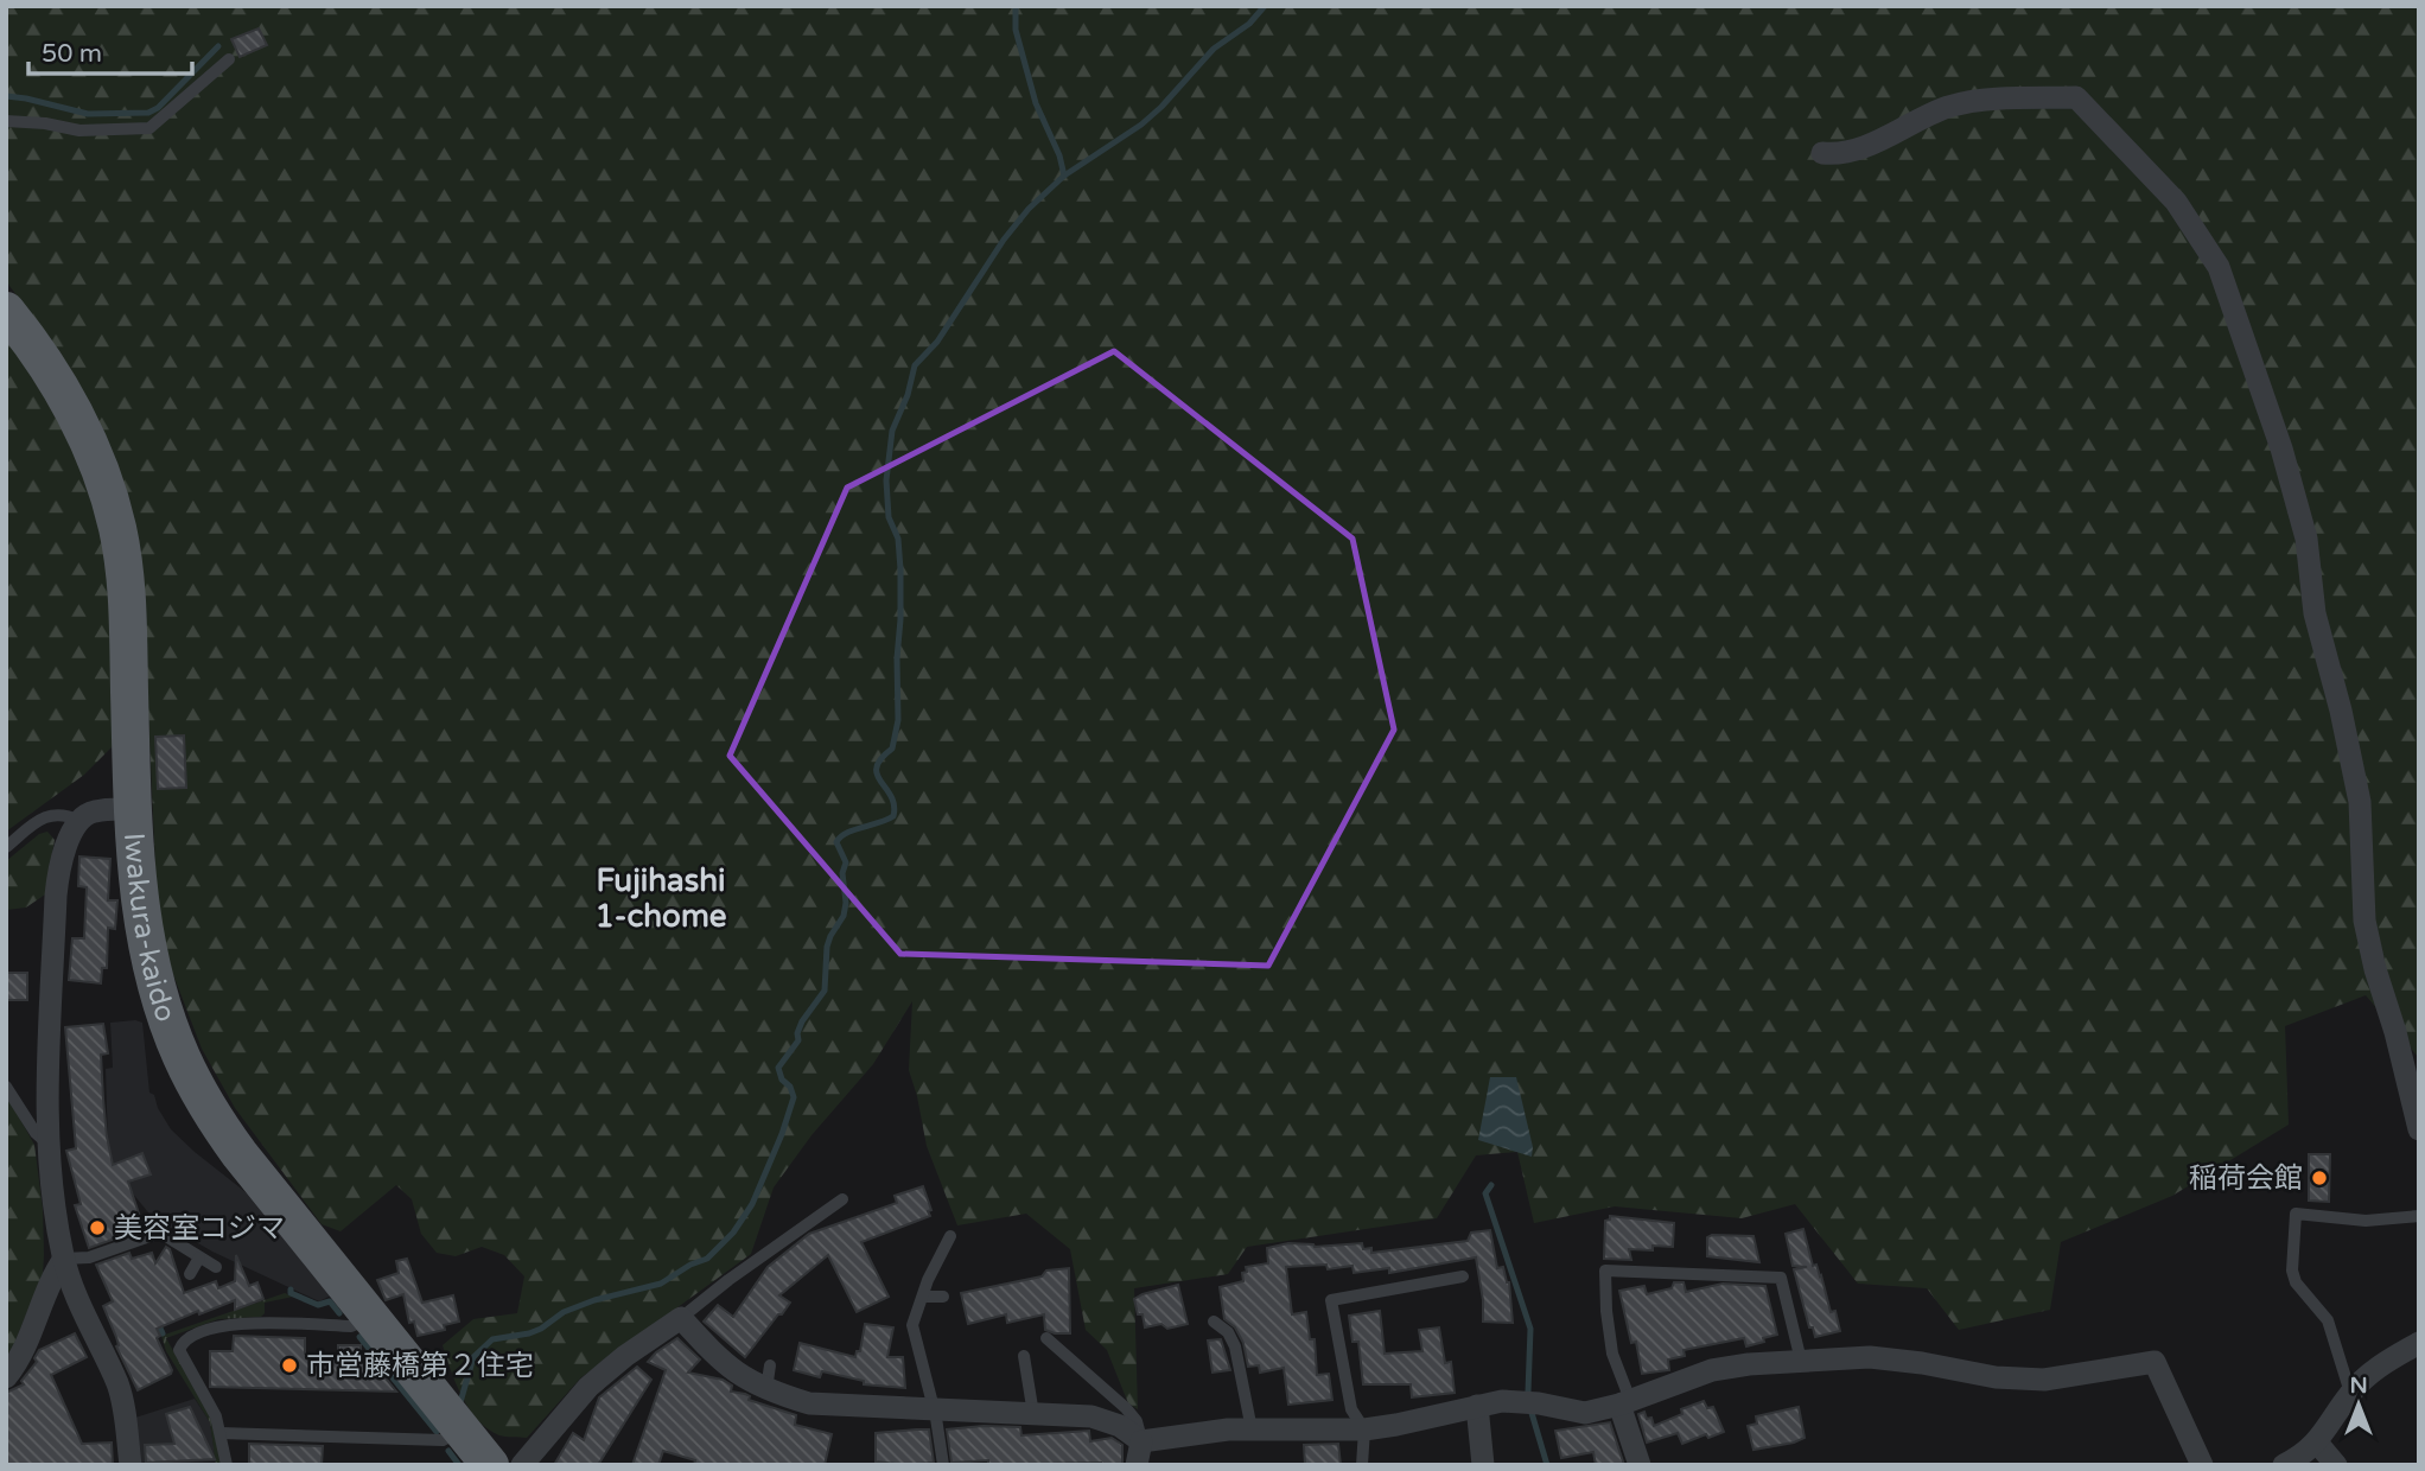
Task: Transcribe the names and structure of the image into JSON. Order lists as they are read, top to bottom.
{
  "streets": {
    "main road": ["Iwakura-kaido"]
  },
  "districts": ["Fujihashi 1-chome"],
  "places": ["稲荷会館", "美容室コジマ", "市営藤橋第２住宅"],
  "scale_bar": "50 m",
  "north": "top"
}
